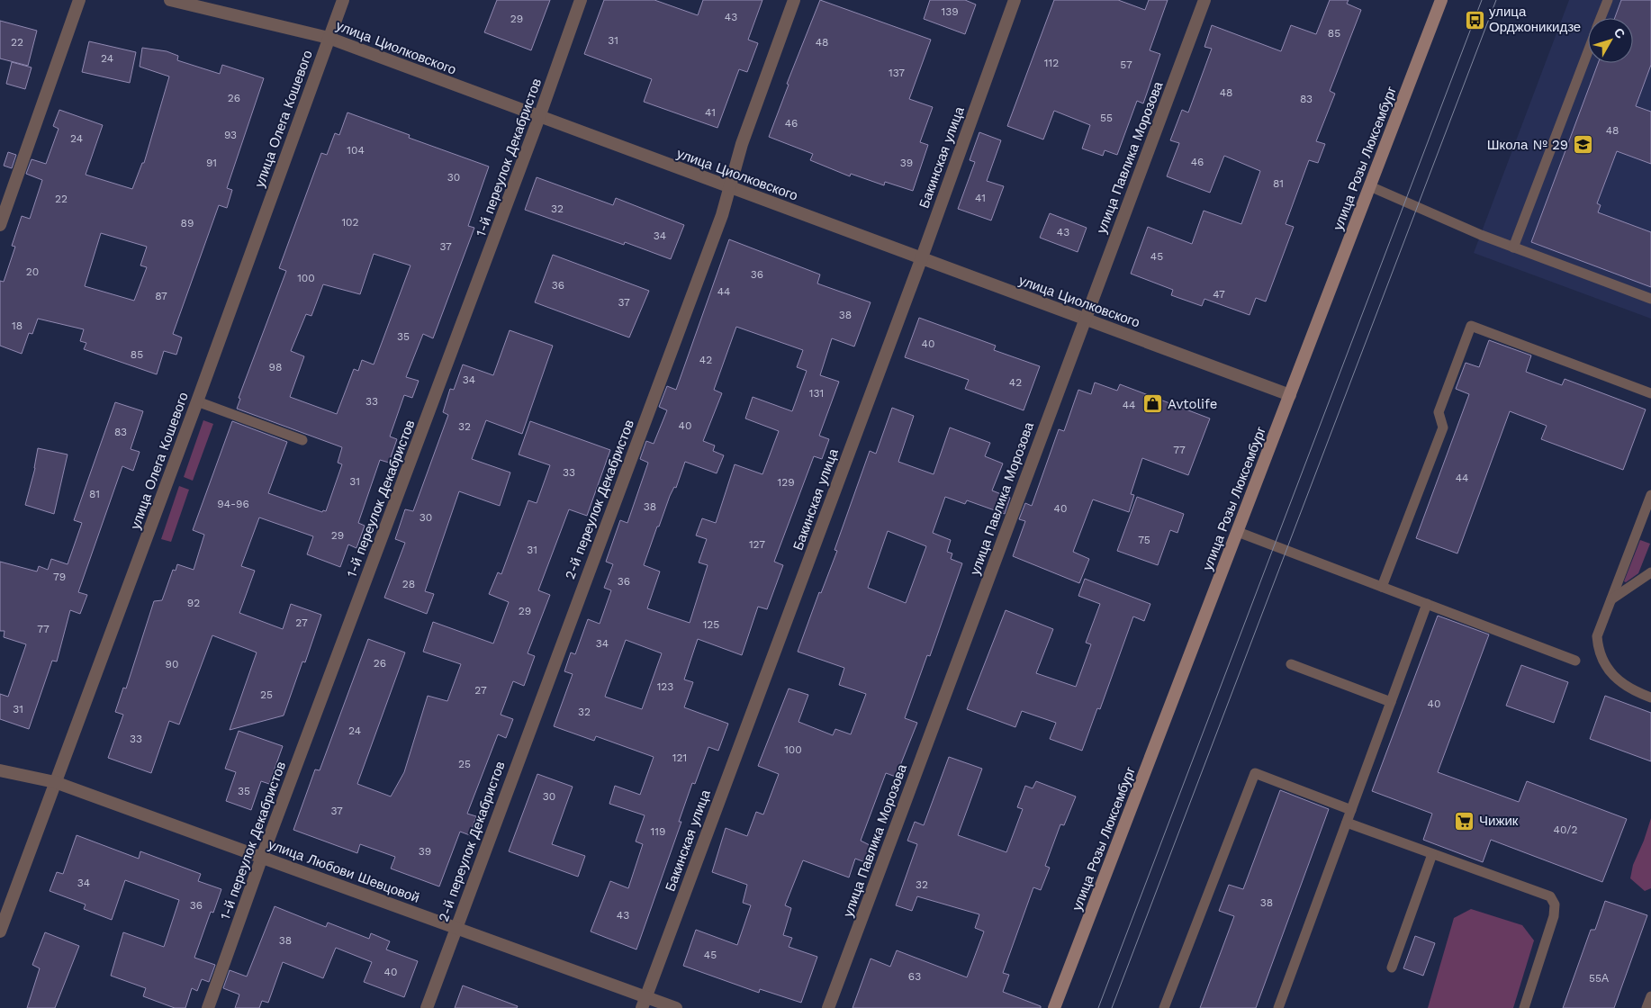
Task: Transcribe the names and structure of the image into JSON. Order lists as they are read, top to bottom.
{
  "streets": {
    "main road": ["улица Розы Люксембург"],
    "street": [
      "улица Циолковского",
      "улица Олега Кошевого",
      "1-й переулок Декабристов",
      "Бакинская улица",
      "улица Павлика Морозова",
      "2-й переулок Декабристов",
      "улица Любови Шевцовой"
    ]
  },
  "crossings": [
    ["улица Циолковского", "улица Олега Кошевого"],
    ["улица Циолковского", "1-й переулок Декабристов"],
    ["улица Циолковского", "Бакинская улица"],
    ["улица Циолковского", "улица Павлика Морозова"],
    ["улица Циолковского", "улица Розы Люксембург"],
    ["улица Циолковского", "2-й переулок Декабристов"],
    ["улица Олега Кошевого", "улица Любови Шевцовой"],
    ["1-й переулок Декабристов", "улица Любови Шевцовой"],
    ["Бакинская улица", "улица Любови Шевцовой"],
    ["2-й переулок Декабристов", "улица Любови Шевцовой"]
  ],
  "places": {
    "bus stop": ["улица Орджоникидзе"],
    "school or university": ["Школа № 29"],
    "shop": ["Avtolife"],
    "supermarket": ["Чижик"]
  },
  "house_numbers": [
    "139",
    "43",
    "29",
    "85",
    "31",
    "22",
    "48",
    "24",
    "112",
    "57",
    "137",
    "48",
    "26",
    "83",
    "41",
    "55",
    "46",
    "48",
    "93",
    "24",
    "104",
    "46",
    "91",
    "39",
    "30",
    "81",
    "41",
    "22",
    "32",
    "102",
    "89",
    "43",
    "34",
    "37",
    "45",
    "20",
    "36",
    "100",
    "36",
    "44",
    "47",
    "87",
    "37",
    "38",
    "18",
    "35",
    "40",
    "85",
    "42",
    "98",
    "34",
    "42",
    "131",
    "33",
    "44",
    "40",
    "32",
    "83",
    "77",
    "33",
    "44",
    "31",
    "129",
    "81",
    "94-96",
    "38",
    "40",
    "30",
    "29",
    "75",
    "127",
    "31",
    "79",
    "36",
    "28",
    "92",
    "29",
    "27",
    "125",
    "77",
    "34",
    "26",
    "90",
    "123",
    "27",
    "25",
    "40",
    "31",
    "32",
    "24",
    "33",
    "100",
    "121",
    "25",
    "35",
    "30",
    "37",
    "40/2",
    "119",
    "39",
    "34",
    "32",
    "38",
    "36",
    "43",
    "38",
    "45",
    "40",
    "63",
    "55А"
  ],
  "north": "top right"
}
